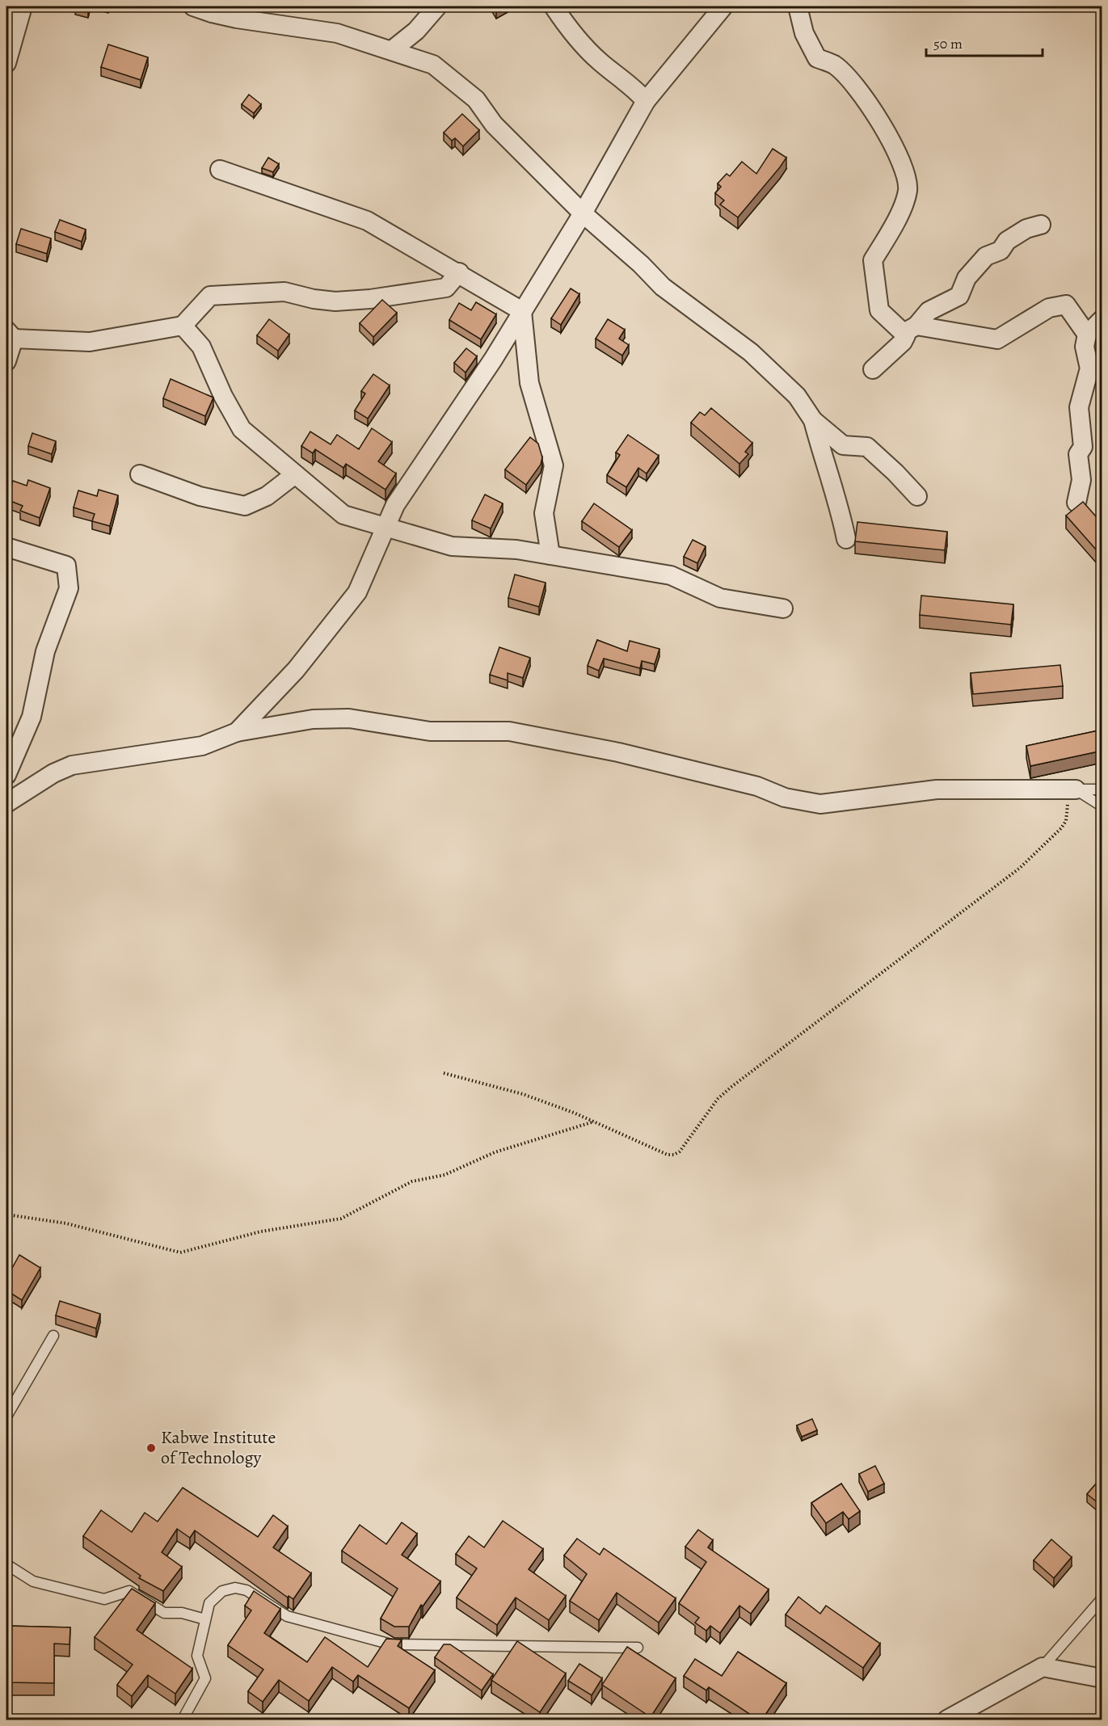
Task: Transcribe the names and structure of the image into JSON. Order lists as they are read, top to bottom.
{
  "places": ["Kabwe Institute of Technology"],
  "scale_bar": "50 m"
}
